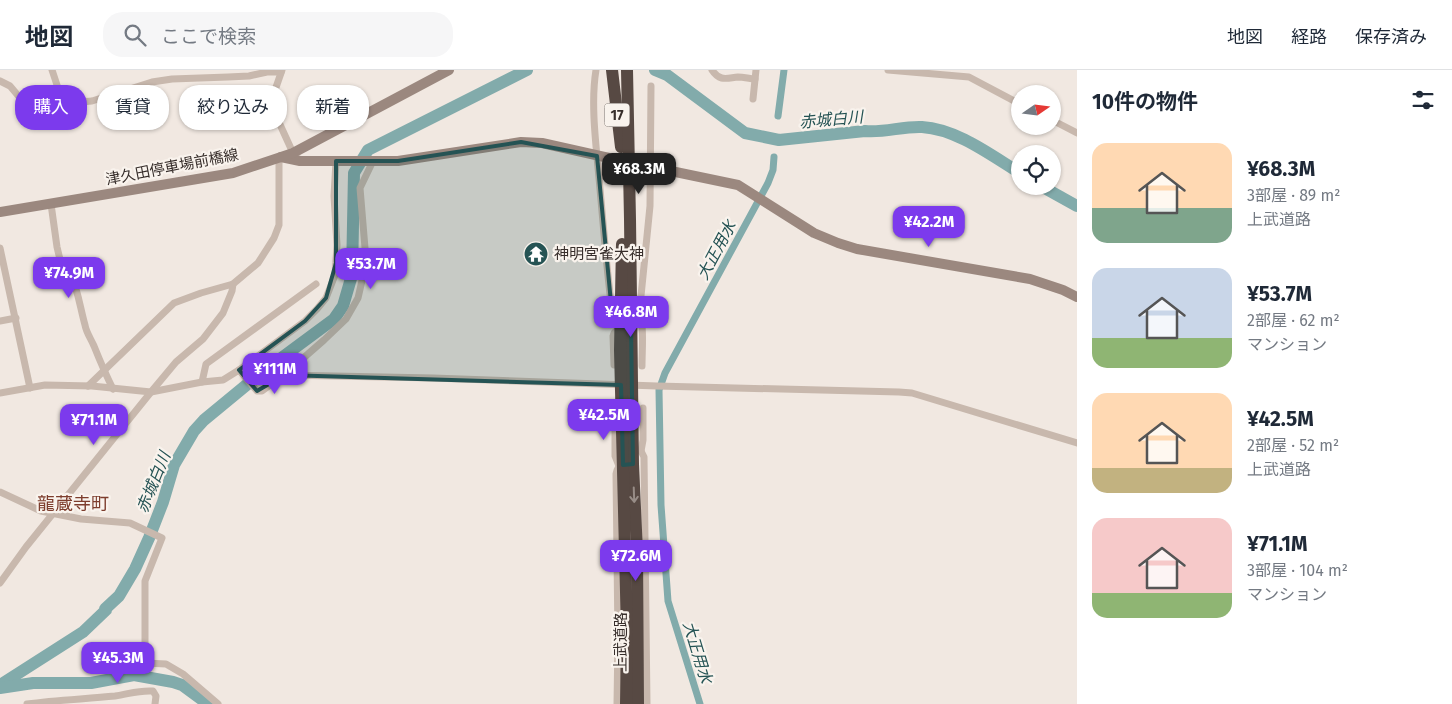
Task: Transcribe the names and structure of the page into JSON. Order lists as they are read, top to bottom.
{
  "streets": {
    "highway": ["17", "上武道路"],
    "street": ["津久田停車場前橋線"]
  },
  "crossings": [
    ["17", "上武道路"]
  ],
  "districts": ["龍蔵寺町"],
  "water": ["赤城白川", "大正用水"],
  "places": {
    "temple": ["神明宮雀大神"]
  },
  "north": "right",
  "page": {
    "header": "地図",
    "search": "ここで検索",
    "nav": ["地図", "経路", "保存済み"],
    "heading": "10件の物件",
    "chip": [
      "購入",
      "賃貸",
      "絞り込み",
      "新着"
    ],
    "list": [
      {
        "name": "¥68.3M",
        "note": "3部屋 · 89 m² · 上武道路"
      },
      {
        "name": "¥53.7M",
        "note": "2部屋 · 62 m² · マンション"
      },
      {
        "name": "¥42.5M",
        "note": "2部屋 · 52 m² · 上武道路"
      },
      {
        "name": "¥71.1M",
        "note": "3部屋 · 104 m² · マンション"
      }
    ],
    "price": [
      "¥68.3M",
      "¥42.2M",
      "¥53.7M",
      "¥74.9M",
      "¥46.8M",
      "¥111M",
      "¥42.5M",
      "¥71.1M",
      "¥72.6M",
      "¥45.3M"
    ]
  }
}
